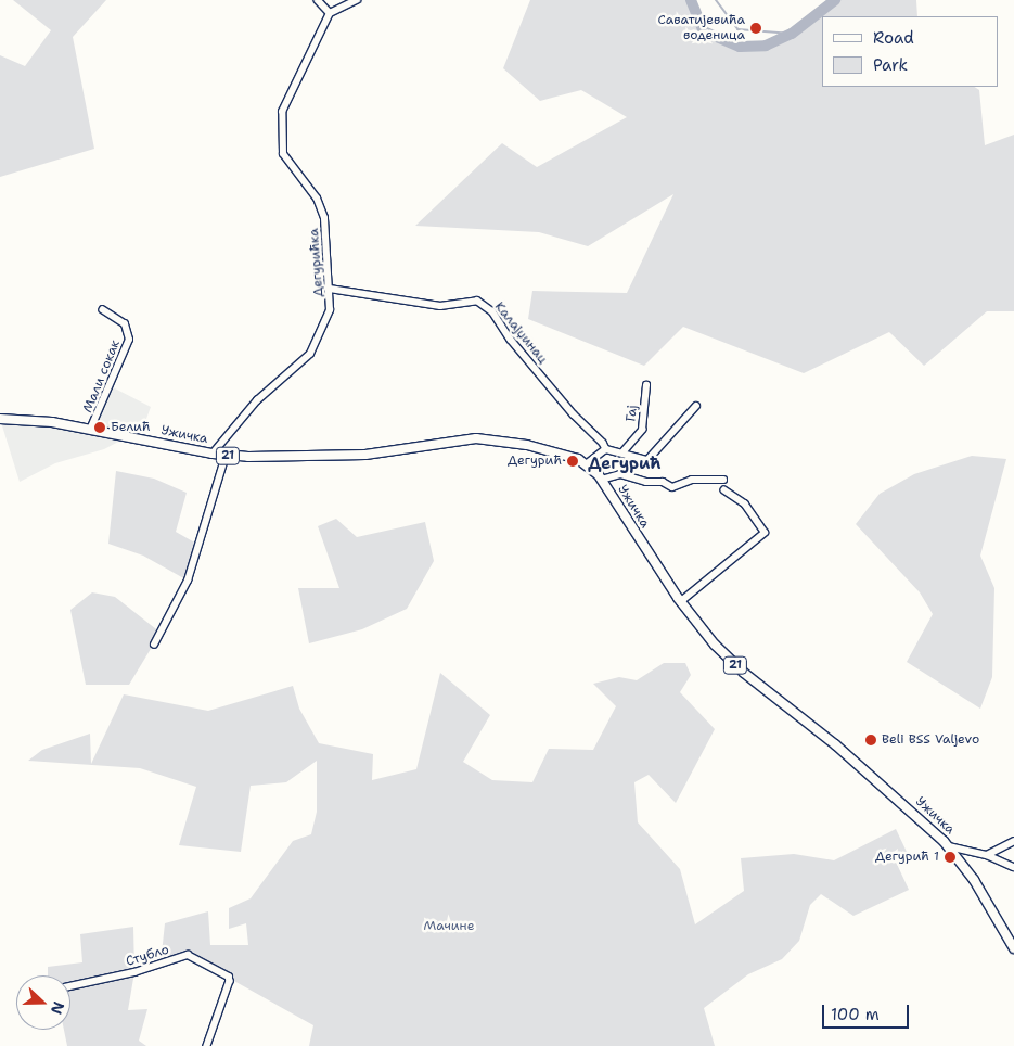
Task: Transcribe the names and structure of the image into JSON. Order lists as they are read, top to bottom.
{
  "streets": {
    "main road": ["Ужичка", "21"],
    "street": [
      "Дегурићка",
      "Калајџинац",
      "Мали сокак",
      "Гај",
      "Стубло"
    ]
  },
  "crossings": [
    ["Дегурићка", "Калајџинац"],
    ["Дегурићка", "Ужичка"],
    ["Мали сокак", "Ужичка"]
  ],
  "districts": ["Дегурић"],
  "parks": ["Мачине"],
  "places": [
    "Саватијевића воденица",
    "Белић",
    "Дегурић",
    "Beli BSS Valjevo",
    "Дегурић 1"
  ],
  "legend": ["Road", "Park"],
  "scale_bar": "100 m",
  "north": "right"
}
